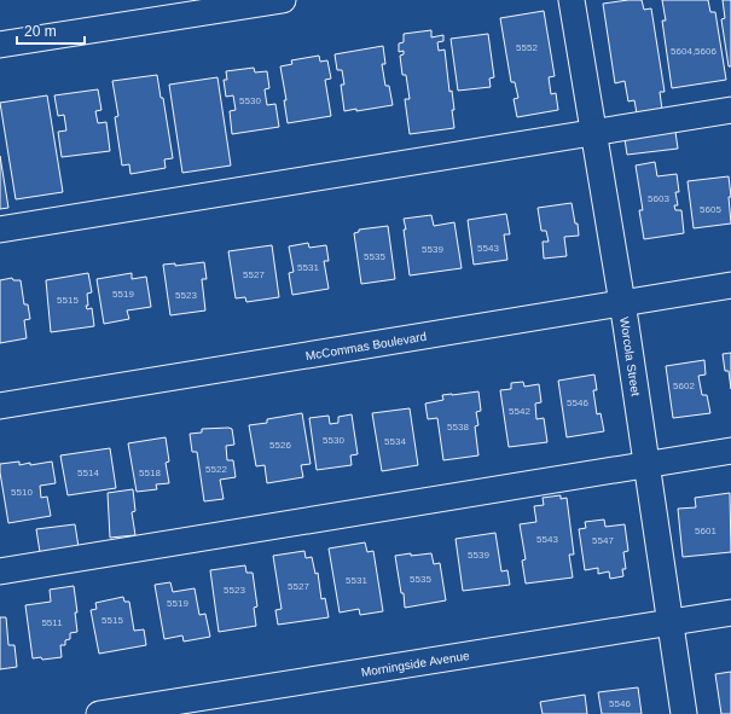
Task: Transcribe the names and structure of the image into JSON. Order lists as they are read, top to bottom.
{
  "streets": {
    "street": ["McCommas Boulevard", "Worcola Street", "Morningside Avenue"]
  },
  "crossings": [
    ["McCommas Boulevard", "Worcola Street"],
    ["Worcola Street", "Morningside Avenue"]
  ],
  "house_numbers": [
    "5552",
    "5604,5606",
    "5530",
    "5603",
    "5605",
    "5543",
    "5539",
    "5535",
    "5531",
    "5527",
    "5519",
    "5523",
    "5515",
    "5602",
    "5546",
    "5542",
    "5538",
    "5530",
    "5534",
    "5526",
    "5522",
    "5514",
    "5518",
    "5510",
    "5601",
    "5543",
    "5547",
    "5539",
    "5535",
    "5531",
    "5527",
    "5523",
    "5519",
    "5515",
    "5511",
    "5546"
  ],
  "scale_bar": "20 m"
}
